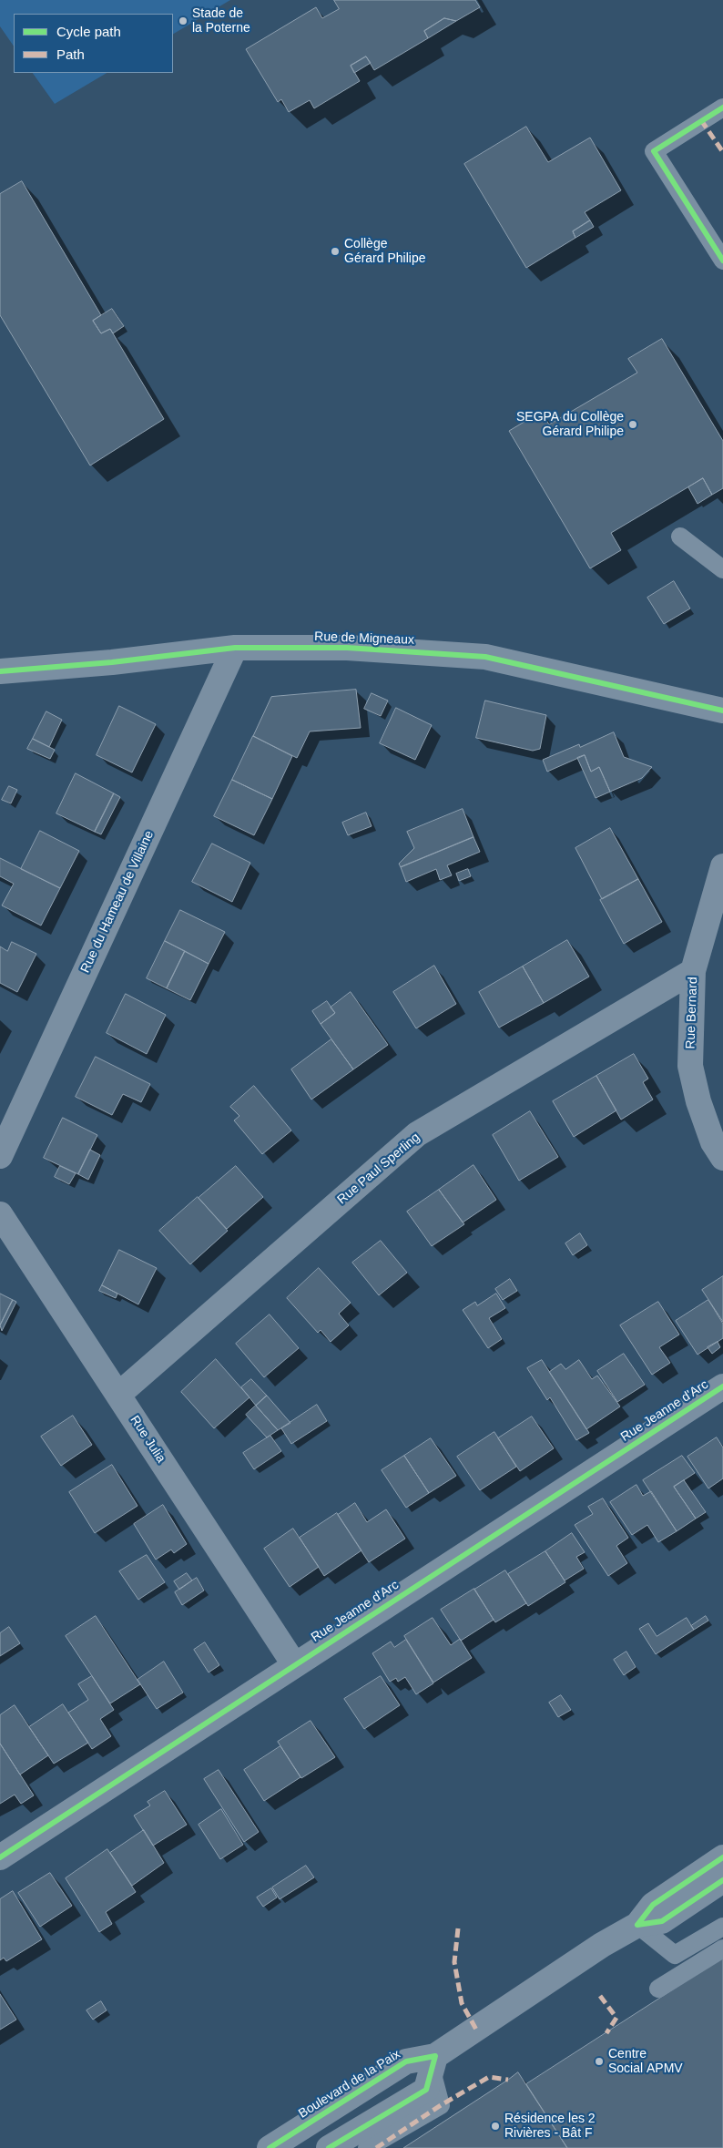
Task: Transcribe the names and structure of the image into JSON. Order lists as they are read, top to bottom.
{
  "streets": {
    "street": [
      "Rue de Migneaux",
      "Rue du Hameau de Villaine",
      "Rue Bernard",
      "Rue Paul Sperling",
      "Rue Jeanne d'Arc",
      "Rue Julia",
      "Boulevard de la Paix"
    ]
  },
  "crossings": [
    ["Rue de Migneaux", "Rue du Hameau de Villaine"],
    ["Rue Bernard", "Rue Paul Sperling"],
    ["Rue Paul Sperling", "Rue Julia"],
    ["Rue Jeanne d'Arc", "Rue Julia"]
  ],
  "places": [
    "Stade de la Poterne",
    "Collège Gérard Philipe",
    "SEGPA du Collège Gérard Philipe",
    "Centre Social APMV",
    "Résidence les 2 Rivières - Bât F"
  ],
  "legend": ["Cycle path", "Path"]
}
